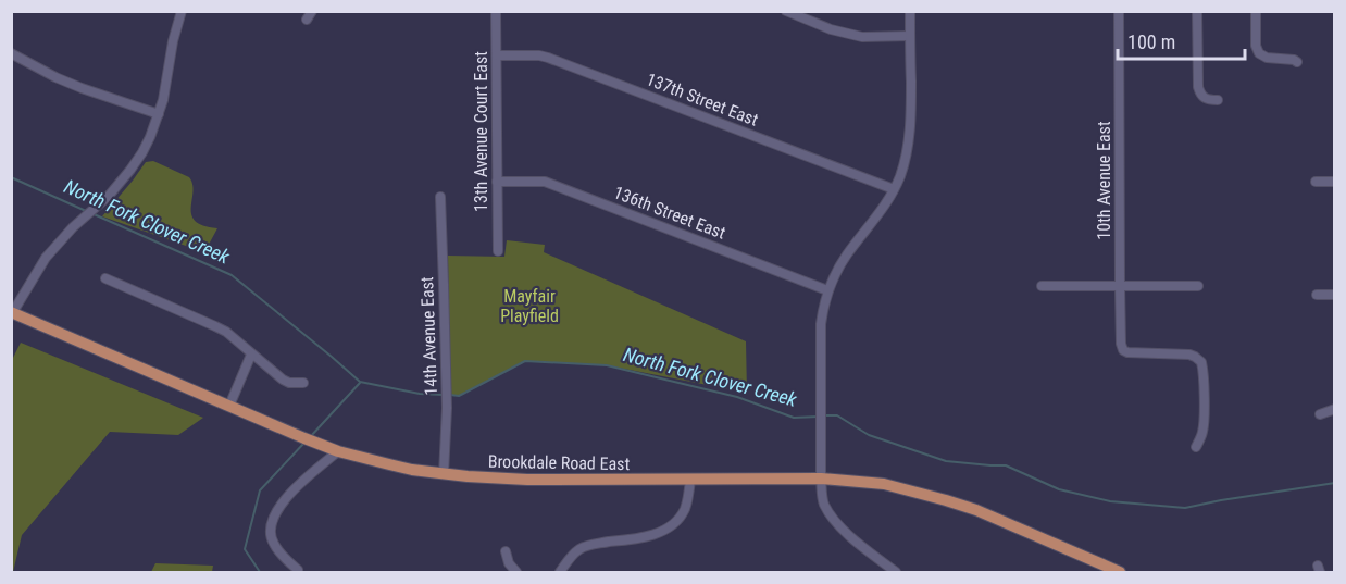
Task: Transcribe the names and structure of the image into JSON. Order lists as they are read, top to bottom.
{
  "streets": {
    "main road": ["Brookdale Road East"],
    "street": [
      "137th Street East",
      "13th Avenue Court East",
      "10th Avenue East",
      "136th Street East",
      "14th Avenue East"
    ]
  },
  "crossings": [
    ["137th Street East", "13th Avenue Court East"],
    ["13th Avenue Court East", "136th Street East"],
    ["14th Avenue East", "Brookdale Road East"]
  ],
  "water": ["North Fork Clover Creek"],
  "parks": ["Mayfair Playfield"],
  "scale_bar": "100 m"
}
